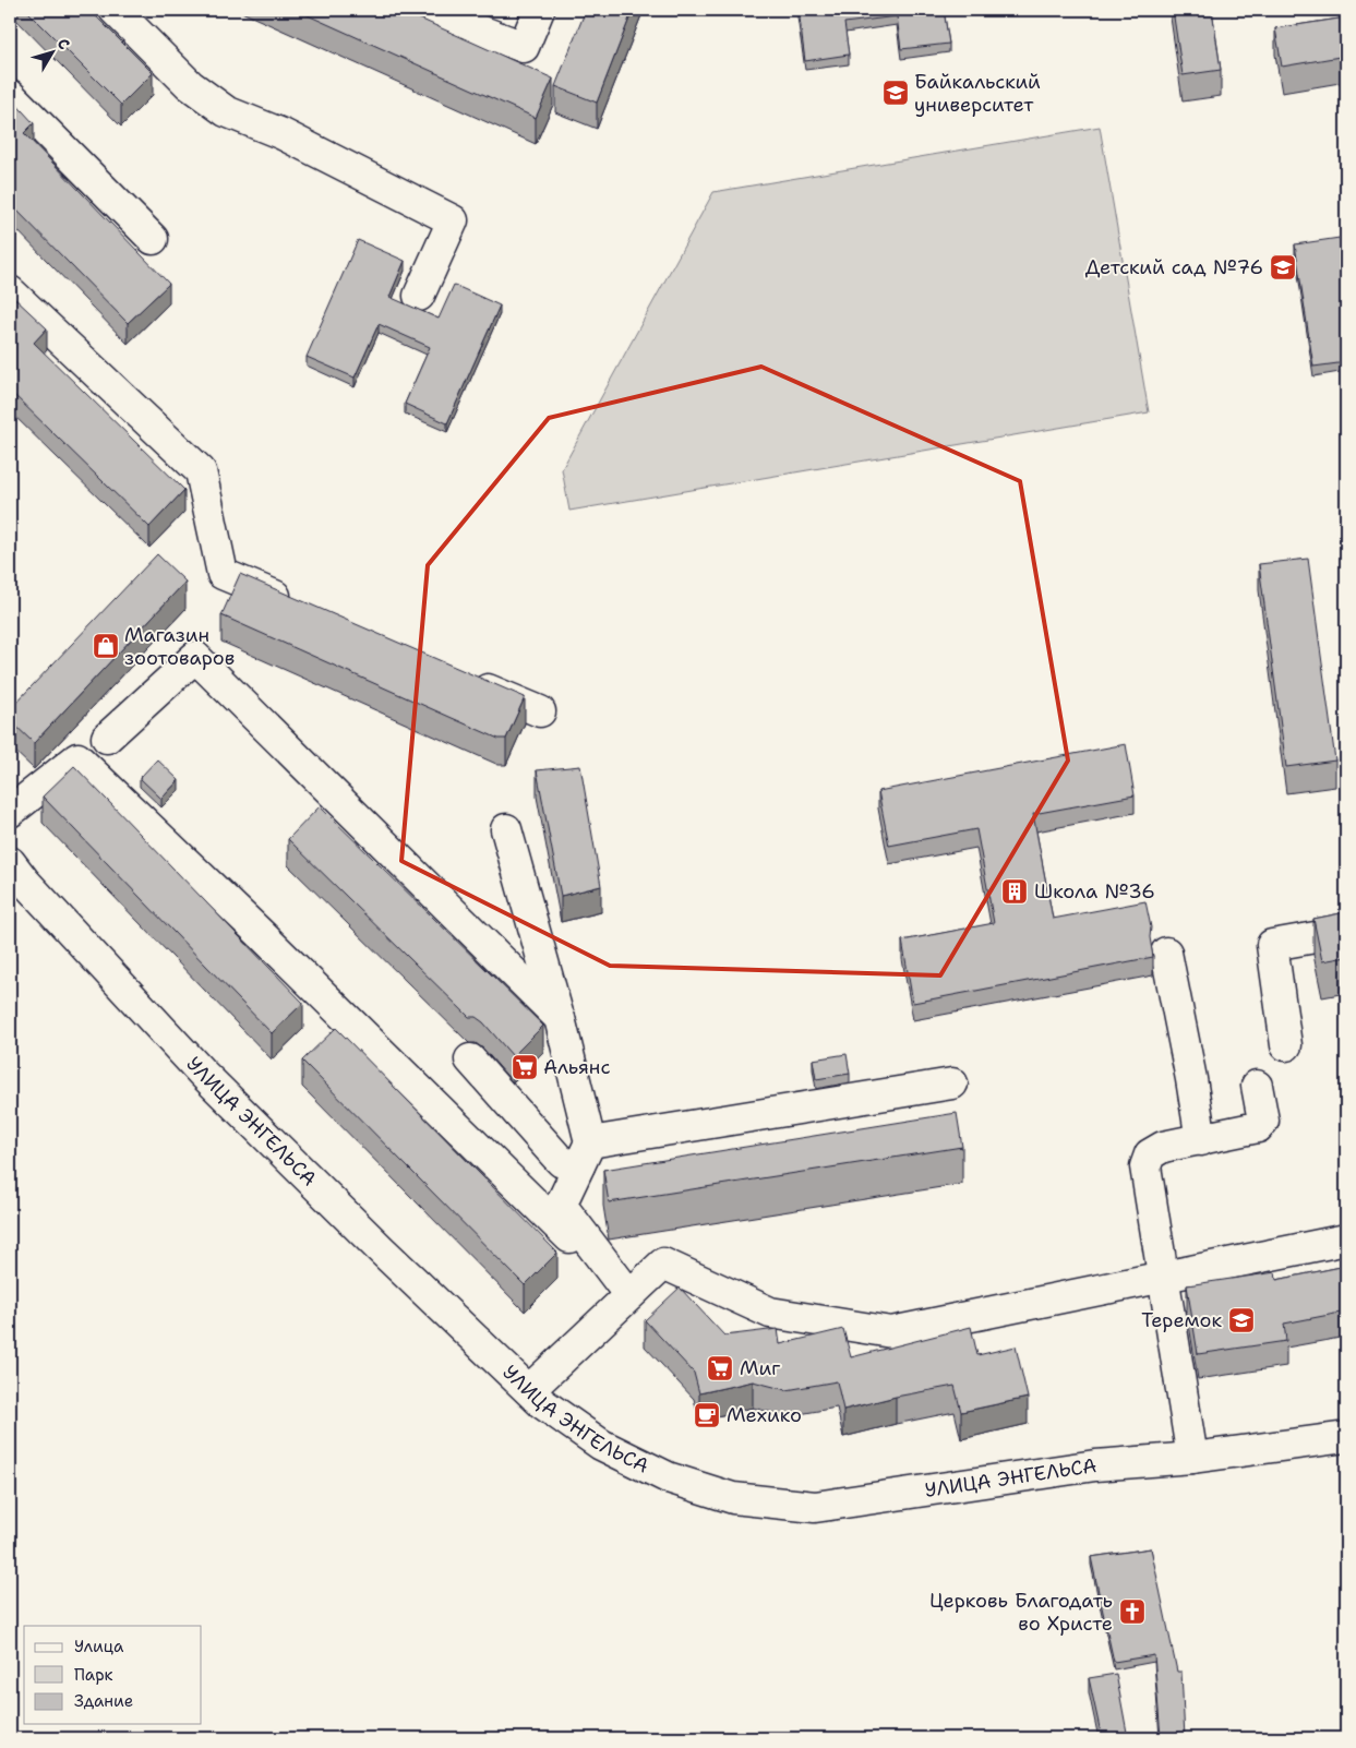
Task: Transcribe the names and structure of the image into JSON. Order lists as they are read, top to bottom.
{
  "streets": {
    "street": ["УЛИЦА ЭНГЕЛЬСА"]
  },
  "places": {
    "school or university": ["Байкальский университет", "Детский сад №76", "Теремок"],
    "shop": ["Магазин зоотоваров"],
    "building": ["Школа №36"],
    "supermarket": ["Альянс", "Миг"],
    "cafe": ["Мехико"],
    "church": ["Церковь Благодать во Христе"]
  },
  "legend": ["Улица", "Парк", "Здание"],
  "north": "top right"
}
